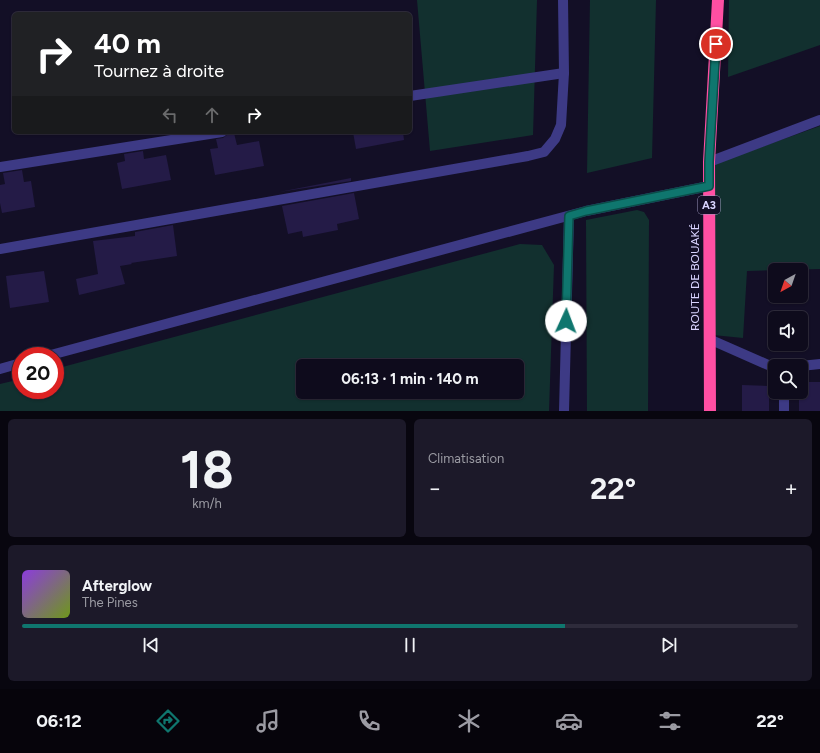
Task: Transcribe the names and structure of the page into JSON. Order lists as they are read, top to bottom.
{
  "streets": {
    "highway": ["A3", "ROUTE DE BOUAKÉ"]
  },
  "north": "bottom left",
  "page": {
    "turn": ["40 m", "Tournez à droite"],
    "limit": "20",
    "trip": "06:13 · 1 min · 140 m",
    "tile": [
      ["18", "km/h"],
      "Climatisation"
    ],
    "heat": ["−", "22°", "+"],
    "song": ["Afterglow", "The Pines"],
    "tabs": ["06:12", "22°"]
  }
}
